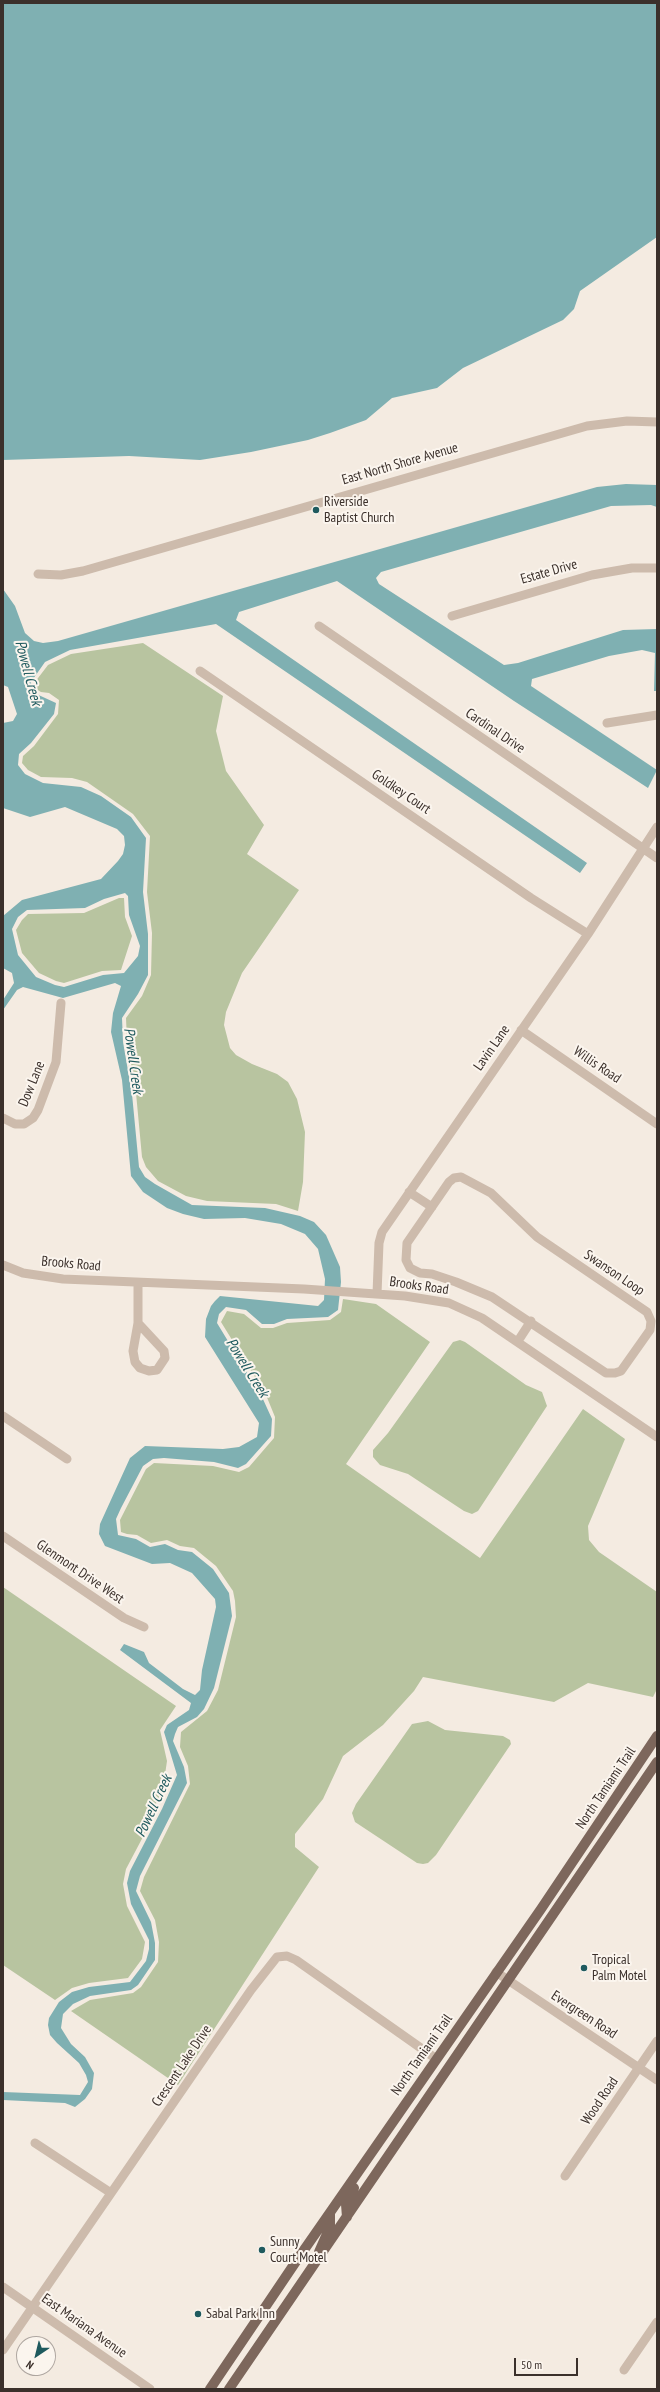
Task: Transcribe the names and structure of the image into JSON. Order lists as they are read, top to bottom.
{
  "streets": {
    "main road": ["North Tamiami Trail"],
    "street": [
      "East North Shore Avenue",
      "Estate Drive",
      "Cardinal Drive",
      "Goldkey Court",
      "Lavin Lane",
      "Willis Road",
      "Dow Lane",
      "Brooks Road",
      "Swanson Loop",
      "Glenmont Drive West",
      "Evergreen Road",
      "Crescent Lake Drive",
      "Wood Road",
      "East Mariana Avenue"
    ]
  },
  "crossings": [
    ["Cardinal Drive", "Lavin Lane"],
    ["Goldkey Court", "Lavin Lane"],
    ["Lavin Lane", "Willis Road"],
    ["Lavin Lane", "Brooks Road"],
    ["North Tamiami Trail", "Evergreen Road"],
    ["North Tamiami Trail", "Crescent Lake Drive"],
    ["Evergreen Road", "Wood Road"],
    ["Crescent Lake Drive", "East Mariana Avenue"]
  ],
  "water": ["Powell Creek"],
  "places": [
    "Riverside Baptist Church",
    "Tropical Palm Motel",
    "Sunny Court Motel",
    "Sabal Park Inn"
  ],
  "scale_bar": "50 m",
  "north": "bottom left"
}
